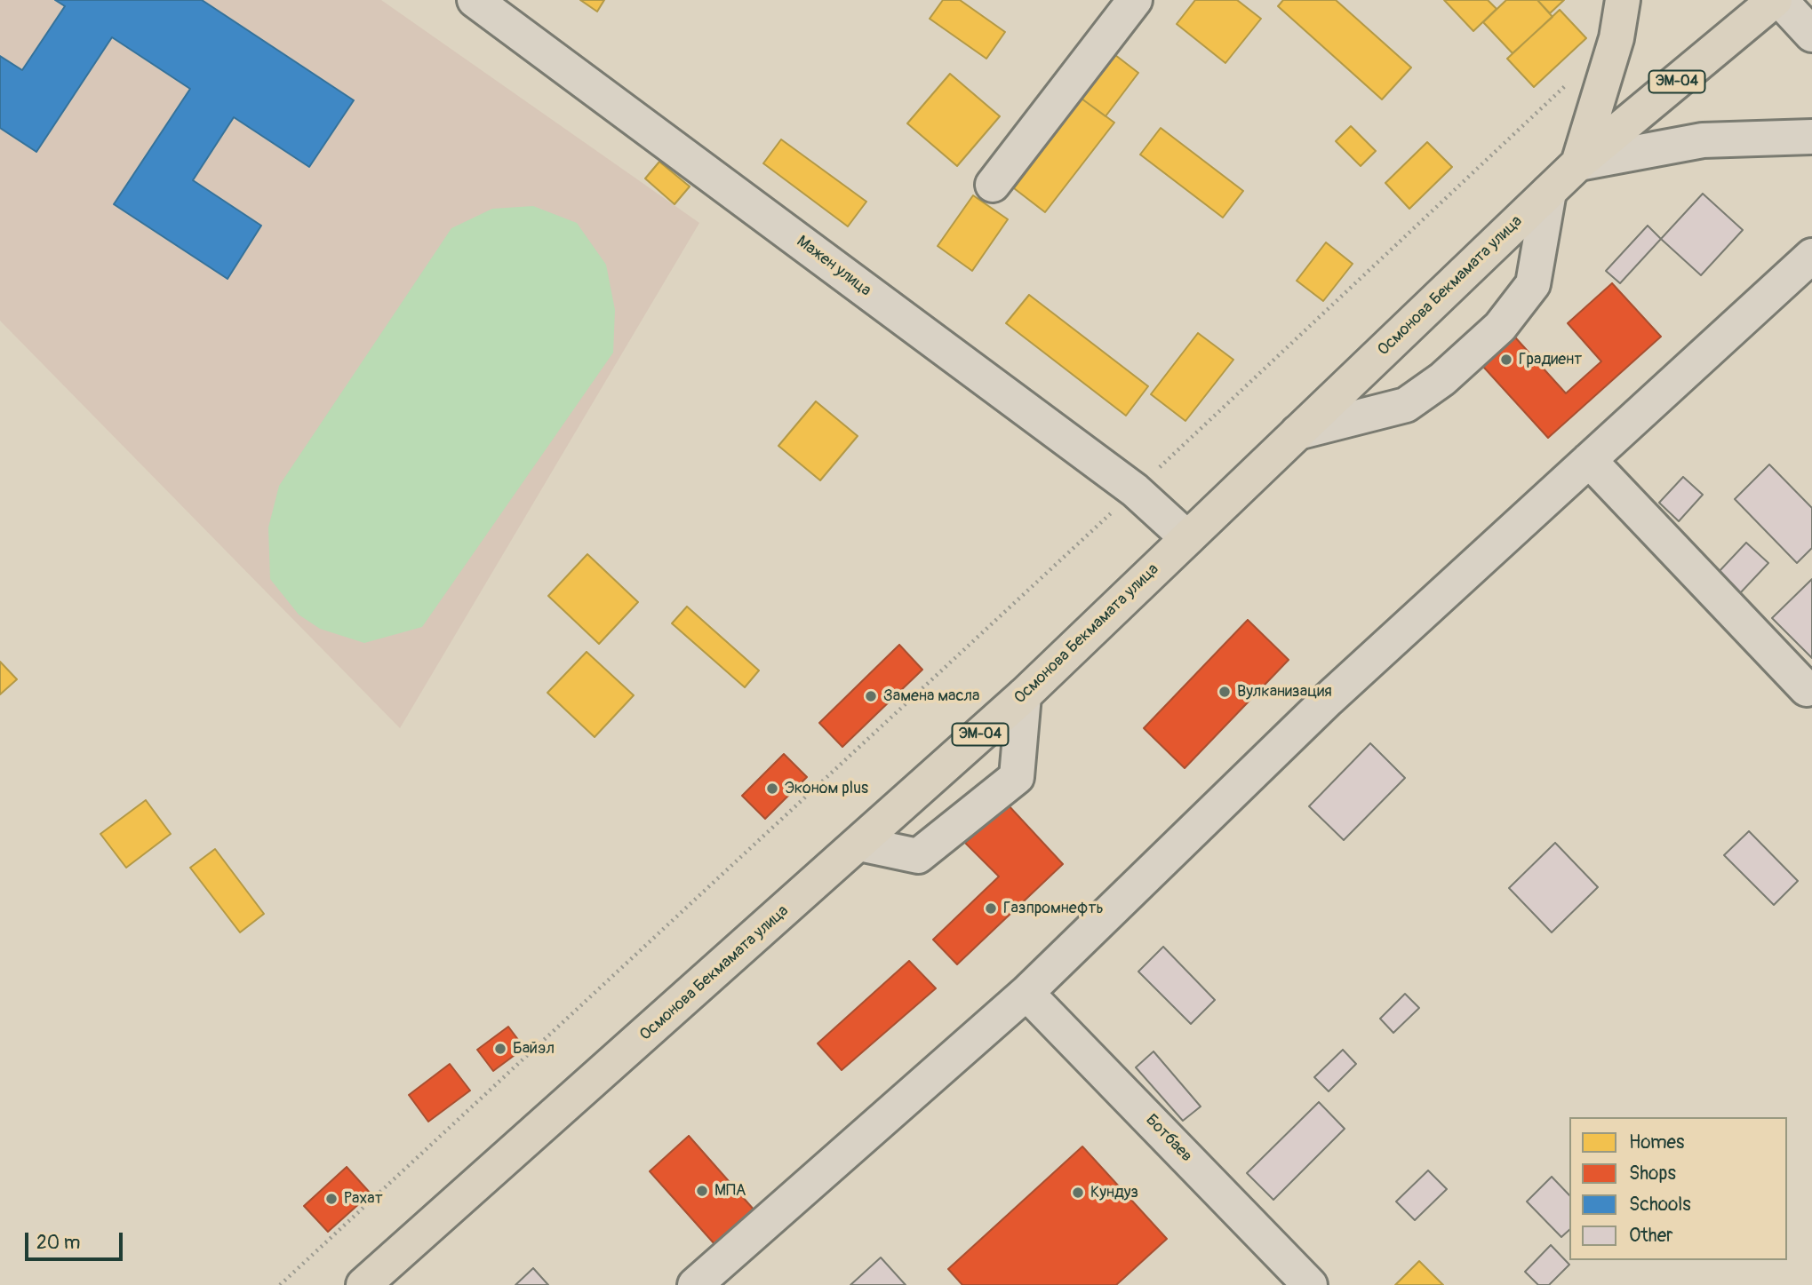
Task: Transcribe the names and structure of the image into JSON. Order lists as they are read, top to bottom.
{
  "streets": {
    "highway": ["ЭМ-04", "Осмонова Бекмамата улица"],
    "street": ["Мажен улица", "Ботбаев"]
  },
  "crossings": [
    ["Мажен улица", "Осмонова Бекмамата улица"]
  ],
  "places": [
    "Градиент",
    "Вулканизация",
    "Замена масла",
    "Эконом plus",
    "Газпромнефть",
    "Байэл",
    "МПА",
    "Кундуз",
    "Рахат"
  ],
  "legend": [
    "Homes",
    "Shops",
    "Schools",
    "Other"
  ],
  "scale_bar": "20 m"
}
